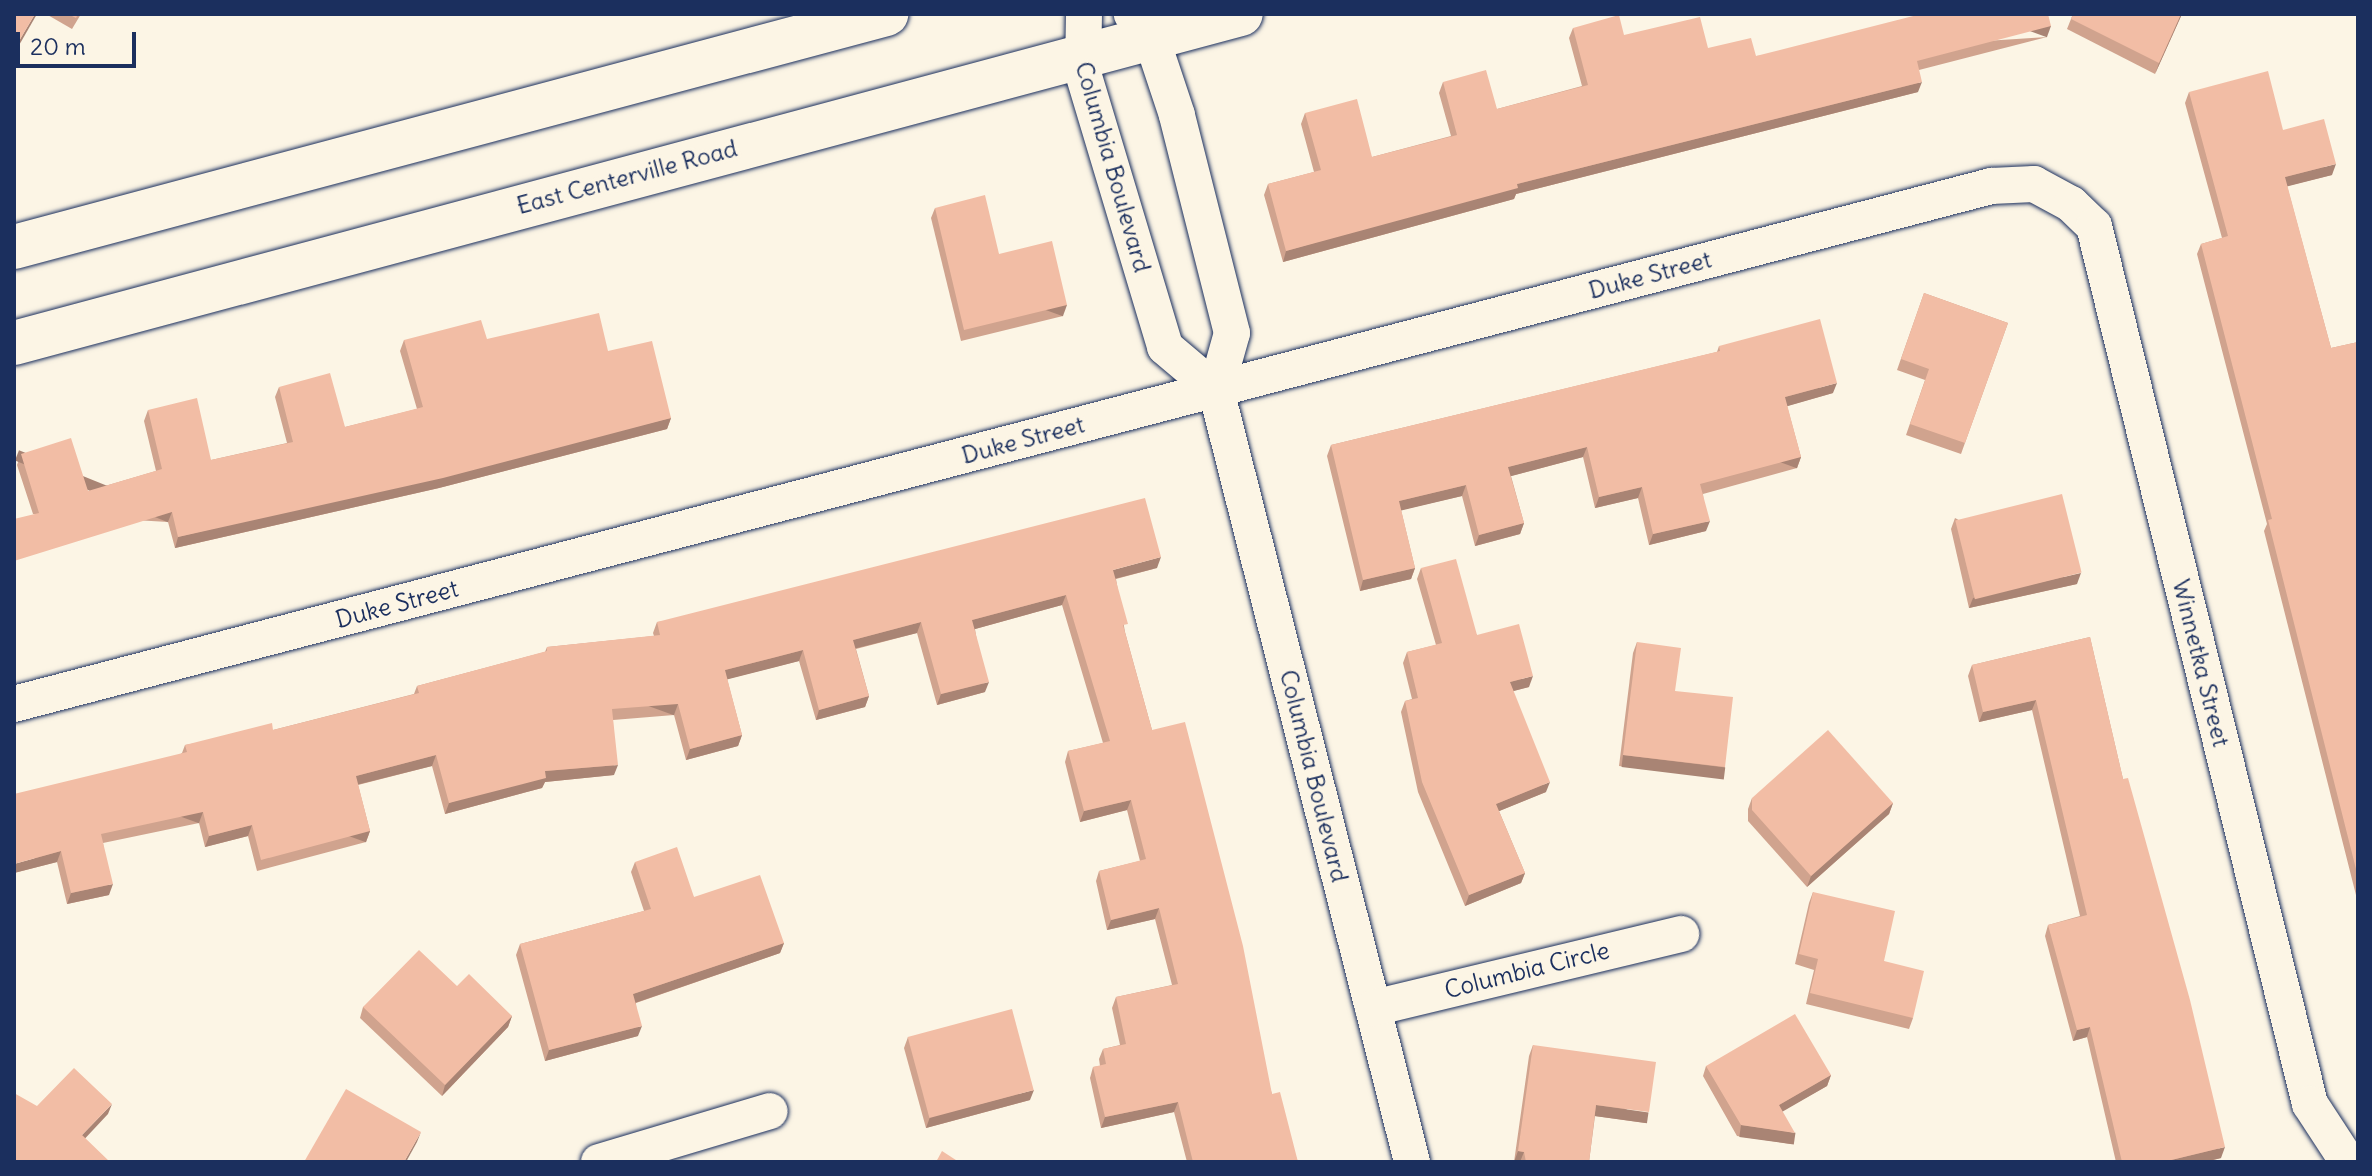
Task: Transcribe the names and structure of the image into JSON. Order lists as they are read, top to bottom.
{
  "streets": {
    "main road": ["East Centerville Road"],
    "street": [
      "Columbia Boulevard",
      "Duke Street",
      "Winnetka Street",
      "Columbia Circle"
    ]
  },
  "crossings": [
    ["Columbia Boulevard", "East Centerville Road"],
    ["Columbia Boulevard", "Duke Street"],
    ["Columbia Boulevard", "Columbia Circle"],
    ["Duke Street", "Winnetka Street"]
  ],
  "scale_bar": "20 m"
}
